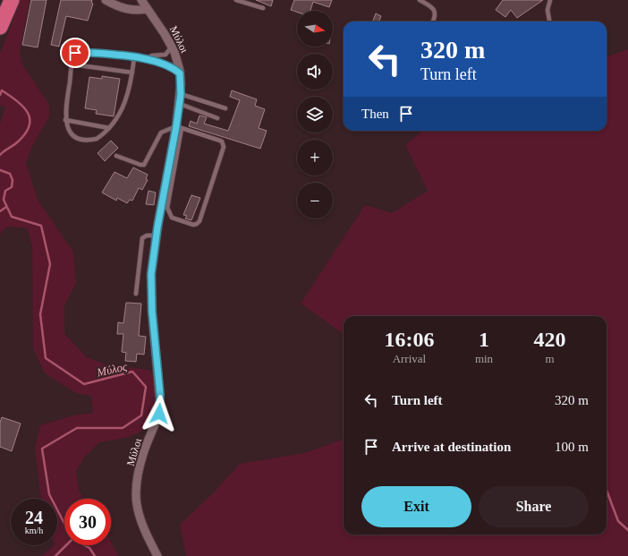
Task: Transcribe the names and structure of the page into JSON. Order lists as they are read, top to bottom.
{
  "streets": {
    "street": ["Μύλοι"]
  },
  "water": ["Μύλος"],
  "north": "right",
  "page": {
    "map_buttons": ["+", "−"],
    "turn": ["320 m", "Turn left"],
    "then": "Then",
    "eta": [
      "16:06",
      "Arrival",
      "1",
      "min",
      "420",
      "m"
    ],
    "list": [
      {
        "name": "Turn left",
        "value": "320 m"
      },
      {
        "name": "Arrive at destination",
        "value": "100 m"
      }
    ],
    "buttons": ["Exit", "Share"],
    "speed": "24 km/h",
    "limit": "30"
  }
}
